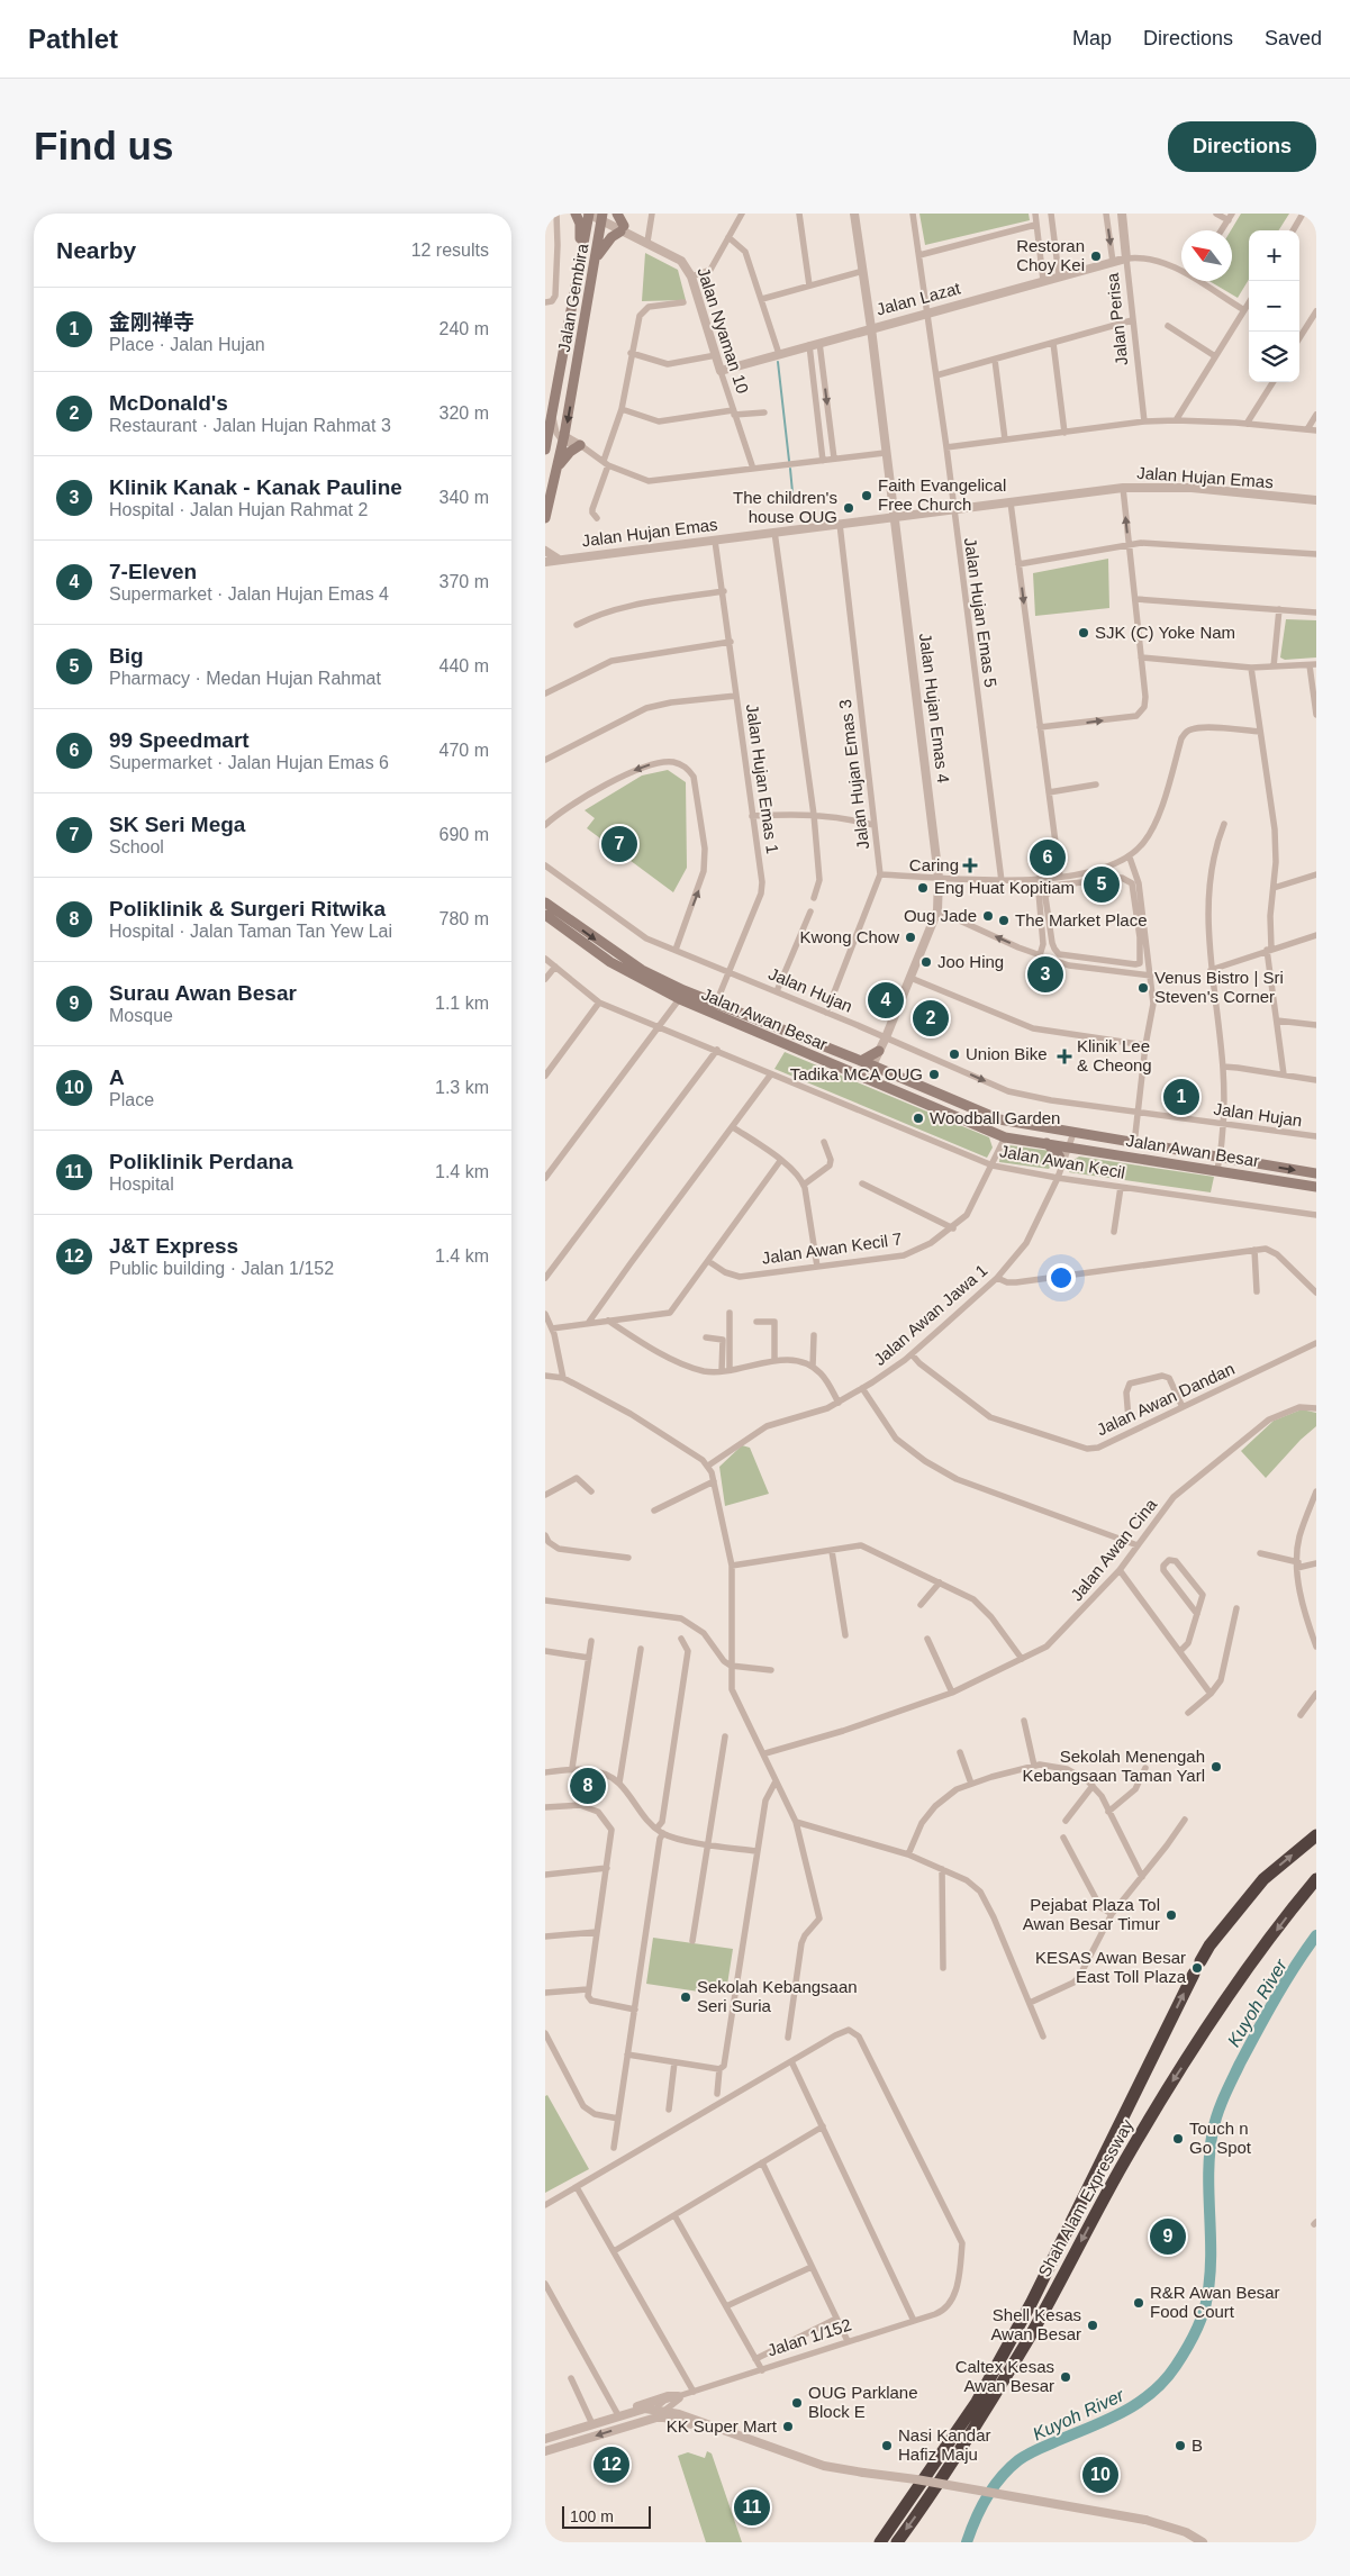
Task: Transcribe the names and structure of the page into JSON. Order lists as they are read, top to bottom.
{
  "streets": {
    "highway": ["Shah Alam Expressway"],
    "main road": ["Jalan Gembira", "Jalan Awan Besar"],
    "street": [
      "Jalan Lazat",
      "Jalan Perisa",
      "Jalan Nyaman 10",
      "Jalan Hujan Emas",
      "Jalan Hujan Emas 5",
      "Jalan Hujan Emas 4",
      "Jalan Hujan Emas 3",
      "Jalan Hujan Emas 1",
      "Jalan Hujan",
      "Jalan Awan Kecil",
      "Jalan Awan Kecil 7",
      "Jalan Awan Jawa 1",
      "Jalan Awan Dandan",
      "Jalan Awan Cina",
      "Jalan 1/152"
    ]
  },
  "crossings": [
    ["Jalan Gembira", "Jalan Nyaman 10"],
    ["Jalan Lazat", "Jalan Perisa"],
    ["Jalan Lazat", "Jalan Nyaman 10"],
    ["Jalan Lazat", "Jalan Hujan Emas 5"],
    ["Jalan Lazat", "Jalan Hujan Emas 4"],
    ["Jalan Hujan Emas", "Jalan Hujan Emas 5"],
    ["Jalan Hujan Emas", "Jalan Hujan Emas 4"],
    ["Jalan Hujan Emas", "Jalan Hujan Emas 3"],
    ["Jalan Hujan Emas", "Jalan Hujan Emas 1"],
    ["Jalan Hujan Emas 4", "Jalan Hujan"],
    ["Jalan Hujan Emas 4", "Jalan Awan Besar"],
    ["Jalan Hujan Emas 3", "Jalan Hujan"],
    ["Jalan Hujan Emas 1", "Jalan Hujan"],
    ["Jalan Hujan Emas 1", "Jalan Awan Besar"],
    ["Jalan Awan Besar", "Jalan Awan Kecil 7"],
    ["Jalan Awan Besar", "Jalan Awan Jawa 1"],
    ["Jalan Awan Kecil", "Jalan Awan Kecil 7"],
    ["Jalan Awan Kecil", "Jalan Awan Jawa 1"],
    ["Jalan Awan Jawa 1", "Jalan Awan Dandan"]
  ],
  "water": ["Kuyoh River"],
  "places": {
    "other": [
      "Restoran Choy Kei",
      "Faith Evangelical Free Church",
      "The children's house OUG",
      "SJK (C) Yoke Nam",
      "Eng Huat Kopitiam",
      "Oug Jade",
      "The Market Place",
      "Kwong Chow",
      "Joo Hing",
      "Venus Bistro | Sri Steven's Corner",
      "Union Bike",
      "Tadika MCA OUG",
      "Woodball Garden",
      "Sekolah Menengah Kebangsaan Taman Yarl",
      "Pejabat Plaza Tol Awan Besar Timur",
      "KESAS Awan Besar East Toll Plaza",
      "Sekolah Kebangsaan Seri Suria",
      "Touch n Go Spot",
      "R&R Awan Besar Food Court",
      "Shell Kesas Awan Besar",
      "Caltex Kesas Awan Besar",
      "OUG Parklane Block E",
      "KK Super Mart",
      "Nasi Kandar Hafiz Maju",
      "B"
    ],
    "health": ["Caring", "Klinik Lee & Cheong"]
  },
  "scale_bar": "100 m",
  "north": "top left",
  "page": {
    "header": "Pathlet",
    "nav": ["Map", "Directions", "Saved"],
    "buttons": "Directions",
    "title": "Find us",
    "heading": ["Nearby", "12 results"],
    "map_buttons": ["+", "−"],
    "list": [
      {
        "mark": "1",
        "name": "金刚禅寺",
        "note": "Place · Jalan Hujan",
        "value": "240 m"
      },
      {
        "mark": "2",
        "name": "McDonald's",
        "note": "Restaurant · Jalan Hujan Rahmat 3",
        "value": "320 m"
      },
      {
        "mark": "3",
        "name": "Klinik Kanak - Kanak Pauline",
        "note": "Hospital · Jalan Hujan Rahmat 2",
        "value": "340 m"
      },
      {
        "mark": "4",
        "name": "7-Eleven",
        "note": "Supermarket · Jalan Hujan Emas 4",
        "value": "370 m"
      },
      {
        "mark": "5",
        "name": "Big",
        "note": "Pharmacy · Medan Hujan Rahmat",
        "value": "440 m"
      },
      {
        "mark": "6",
        "name": "99 Speedmart",
        "note": "Supermarket · Jalan Hujan Emas 6",
        "value": "470 m"
      },
      {
        "mark": "7",
        "name": "SK Seri Mega",
        "note": "School",
        "value": "690 m"
      },
      {
        "mark": "8",
        "name": "Poliklinik & Surgeri Ritwika",
        "note": "Hospital · Jalan Taman Tan Yew Lai",
        "value": "780 m"
      },
      {
        "mark": "9",
        "name": "Surau Awan Besar",
        "note": "Mosque",
        "value": "1.1 km"
      },
      {
        "mark": "10",
        "name": "A",
        "note": "Place",
        "value": "1.3 km"
      },
      {
        "mark": "11",
        "name": "Poliklinik Perdana",
        "note": "Hospital",
        "value": "1.4 km"
      },
      {
        "mark": "12",
        "name": "J&T Express",
        "note": "Public building · Jalan 1/152",
        "value": "1.4 km"
      }
    ],
    "pins": [
      "7",
      "6",
      "5",
      "3",
      "4",
      "2",
      "1",
      "8",
      "9",
      "12",
      "10",
      "11"
    ],
    "scale": "100 m"
  }
}
